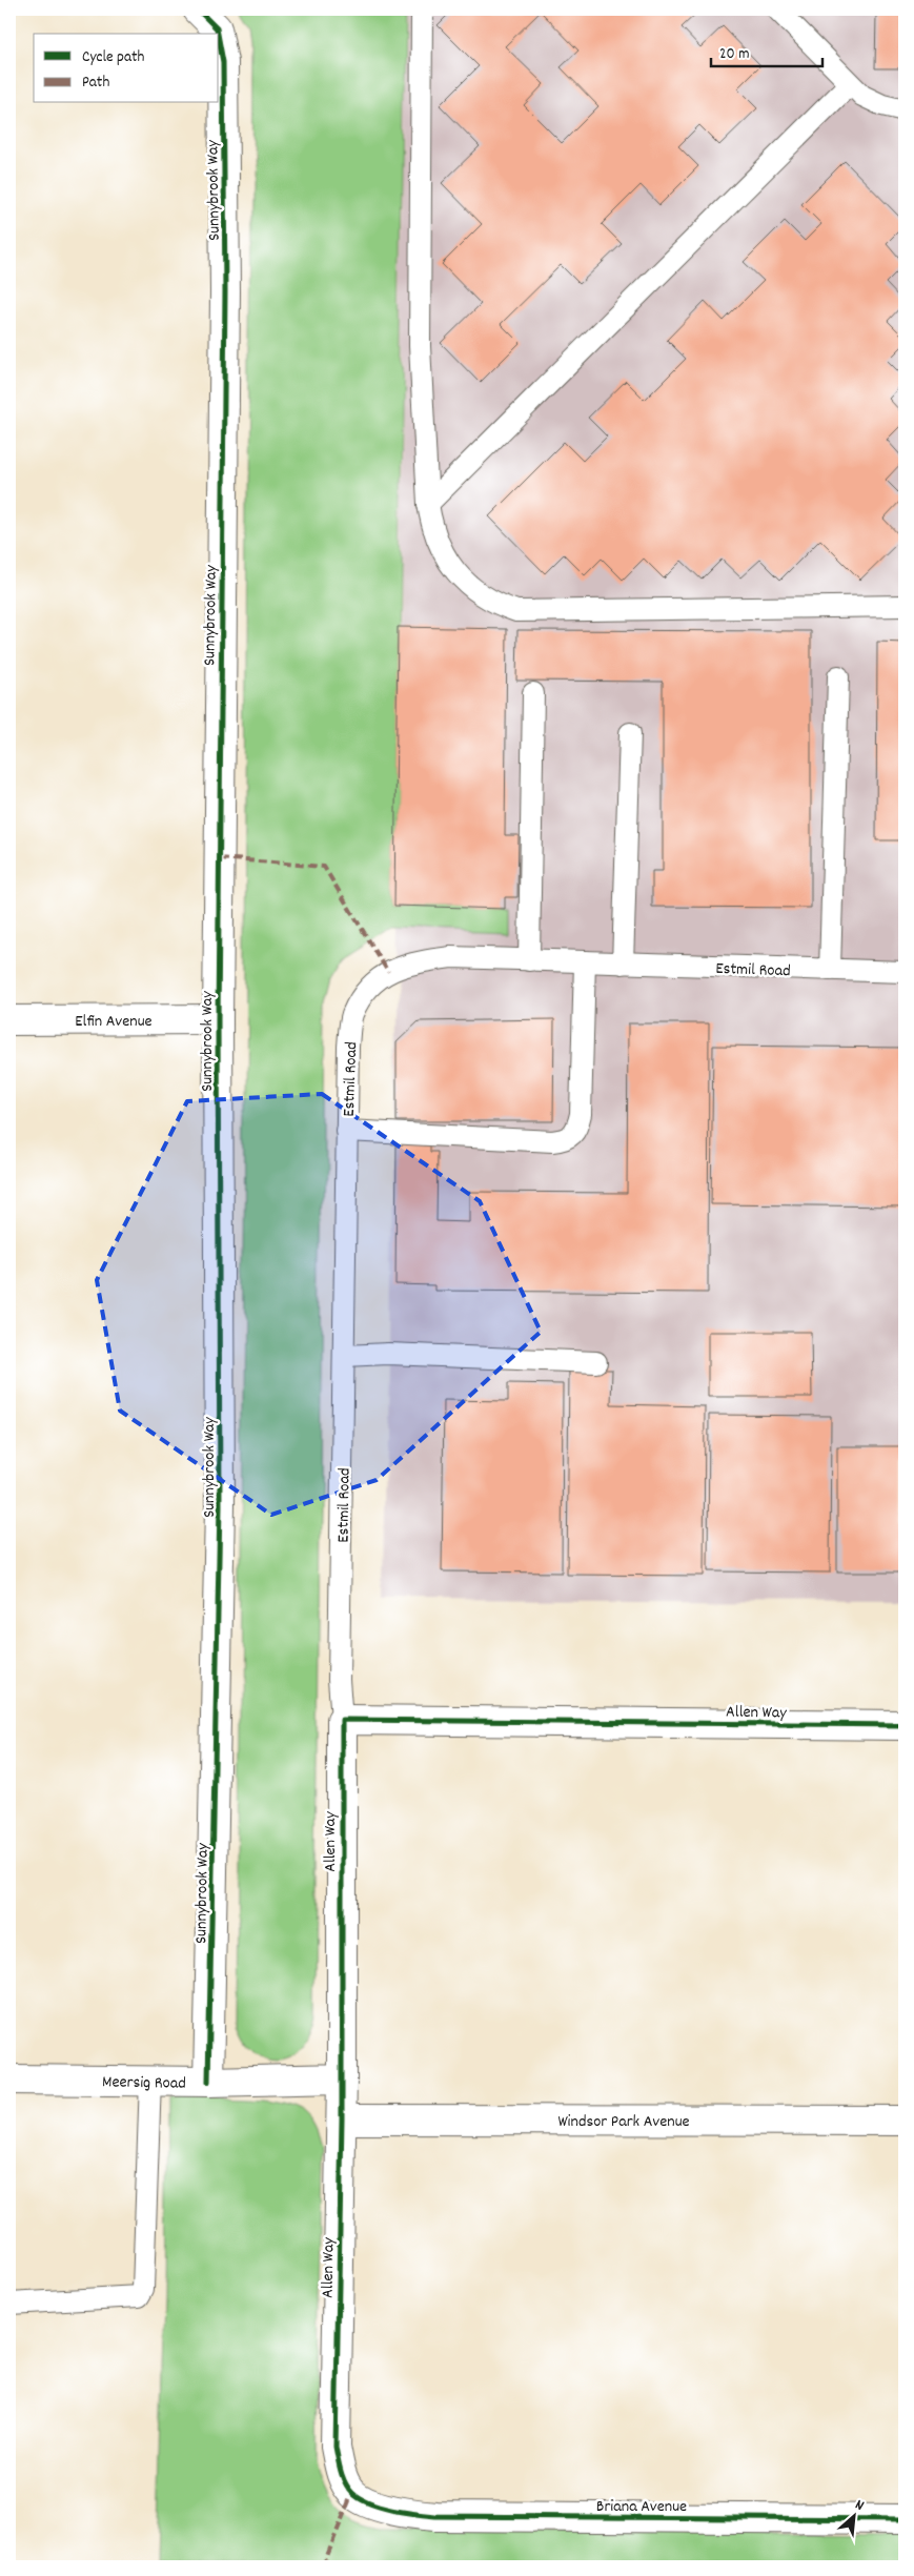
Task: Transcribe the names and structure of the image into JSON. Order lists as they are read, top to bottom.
{
  "streets": {
    "street": [
      "Sunnybrook Way",
      "Elfin Avenue",
      "Allen Way",
      "Meersig Road",
      "Windsor Park Avenue",
      "Briana Avenue"
    ],
    "lane": ["Estmil Road"]
  },
  "crossings": [
    ["Sunnybrook Way", "Elfin Avenue"],
    ["Sunnybrook Way", "Meersig Road"],
    ["Estmil Road", "Allen Way"],
    ["Allen Way", "Meersig Road"],
    ["Allen Way", "Windsor Park Avenue"],
    ["Allen Way", "Briana Avenue"]
  ],
  "legend": ["Cycle path", "Path"],
  "scale_bar": "20 m",
  "north": "top right"
}
